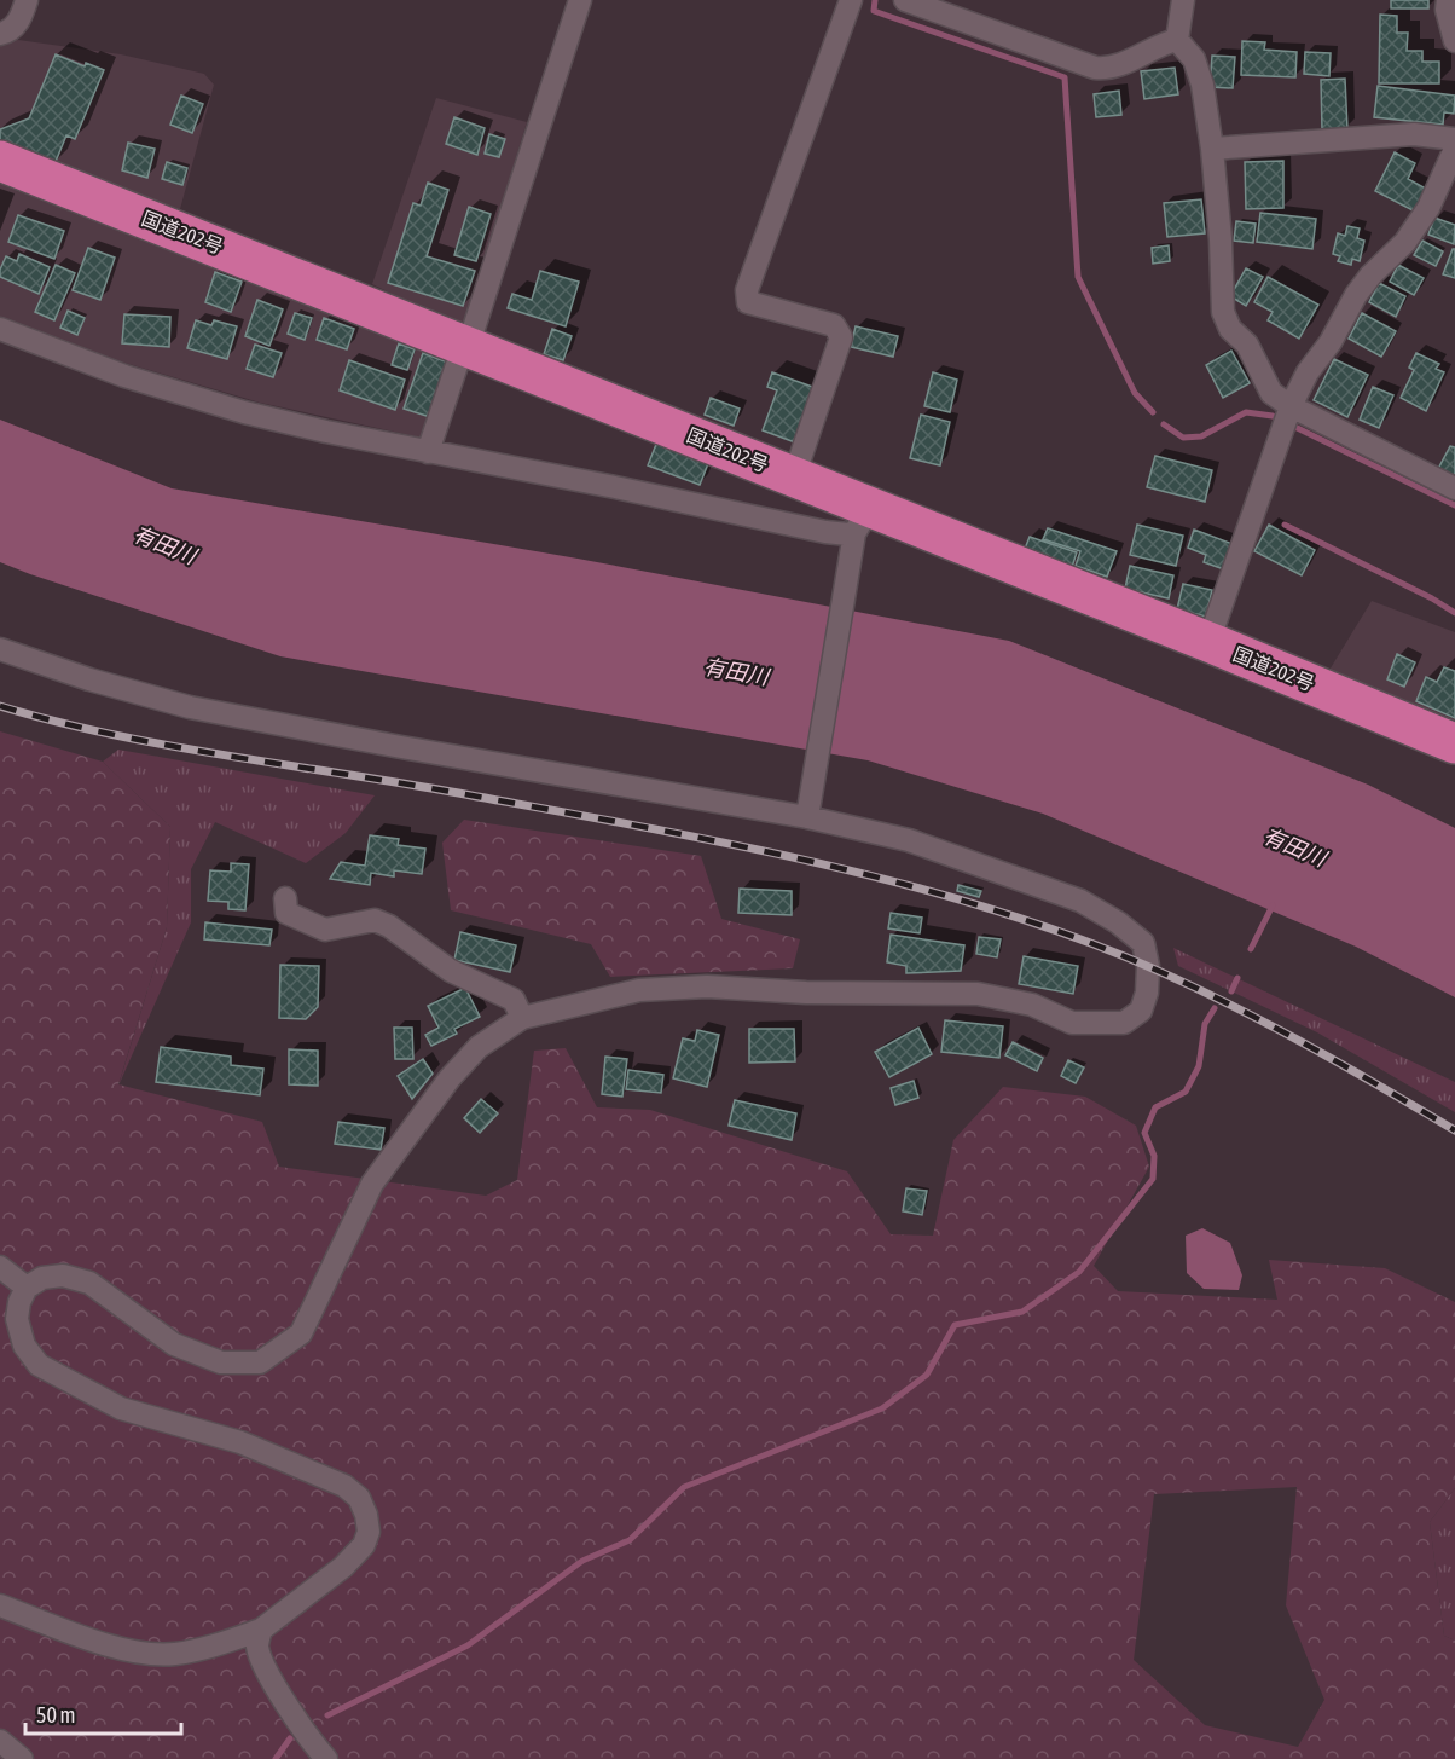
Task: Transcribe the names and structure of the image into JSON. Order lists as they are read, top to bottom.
{
  "streets": {
    "highway": ["国道202号"]
  },
  "water": ["有田川"],
  "scale_bar": "50 m"
}
